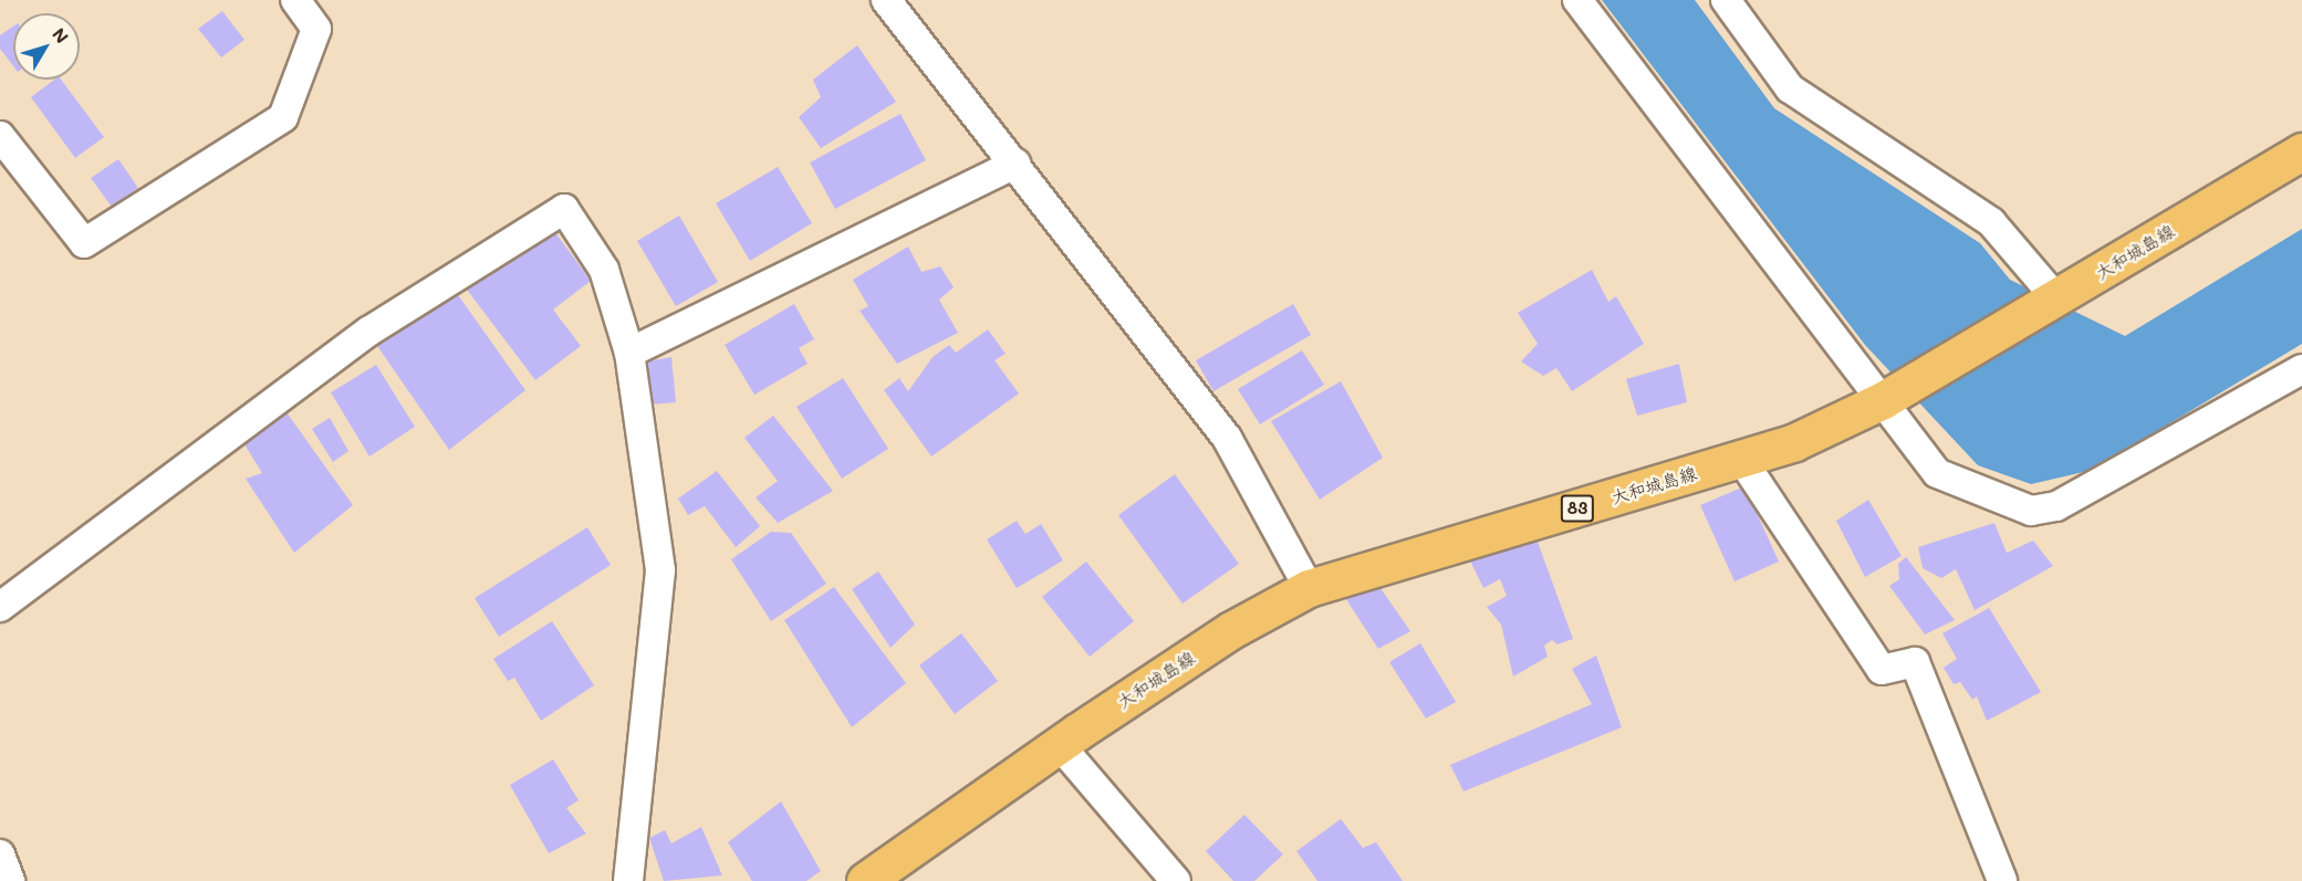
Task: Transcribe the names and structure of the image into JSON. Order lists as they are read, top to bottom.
{
  "streets": {
    "main road": ["大和城島線", "83"]
  },
  "north": "top right"
}
